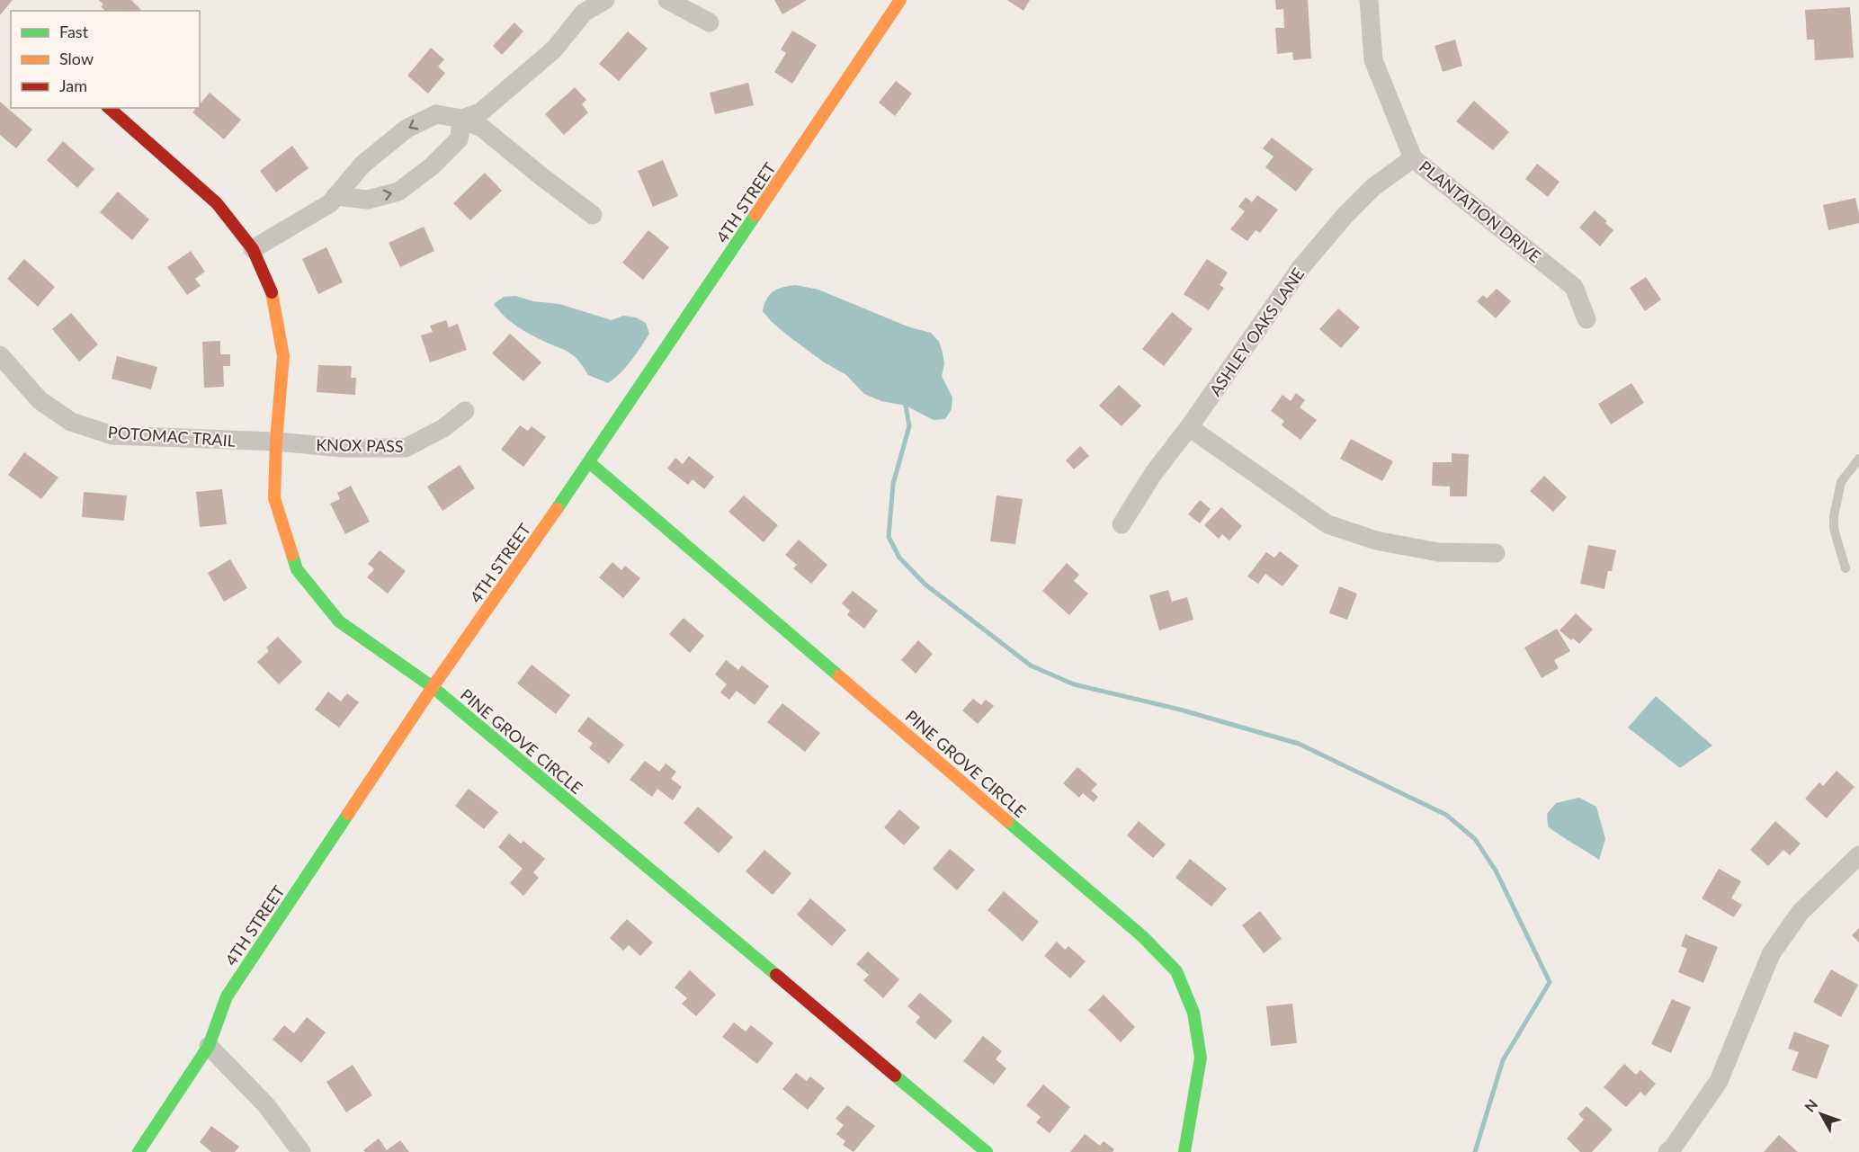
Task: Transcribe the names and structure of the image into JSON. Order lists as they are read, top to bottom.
{
  "streets": {
    "street": [
      "4TH STREET",
      "PLANTATION DRIVE",
      "ASHLEY OAKS LANE",
      "POTOMAC TRAIL",
      "KNOX PASS",
      "PINE GROVE CIRCLE"
    ]
  },
  "crossings": [
    ["4TH STREET", "PINE GROVE CIRCLE"],
    ["PLANTATION DRIVE", "ASHLEY OAKS LANE"],
    ["POTOMAC TRAIL", "KNOX PASS"],
    ["POTOMAC TRAIL", "PINE GROVE CIRCLE"],
    ["KNOX PASS", "PINE GROVE CIRCLE"]
  ],
  "legend": ["Fast", "Slow", "Jam"],
  "north": "top left"
}
